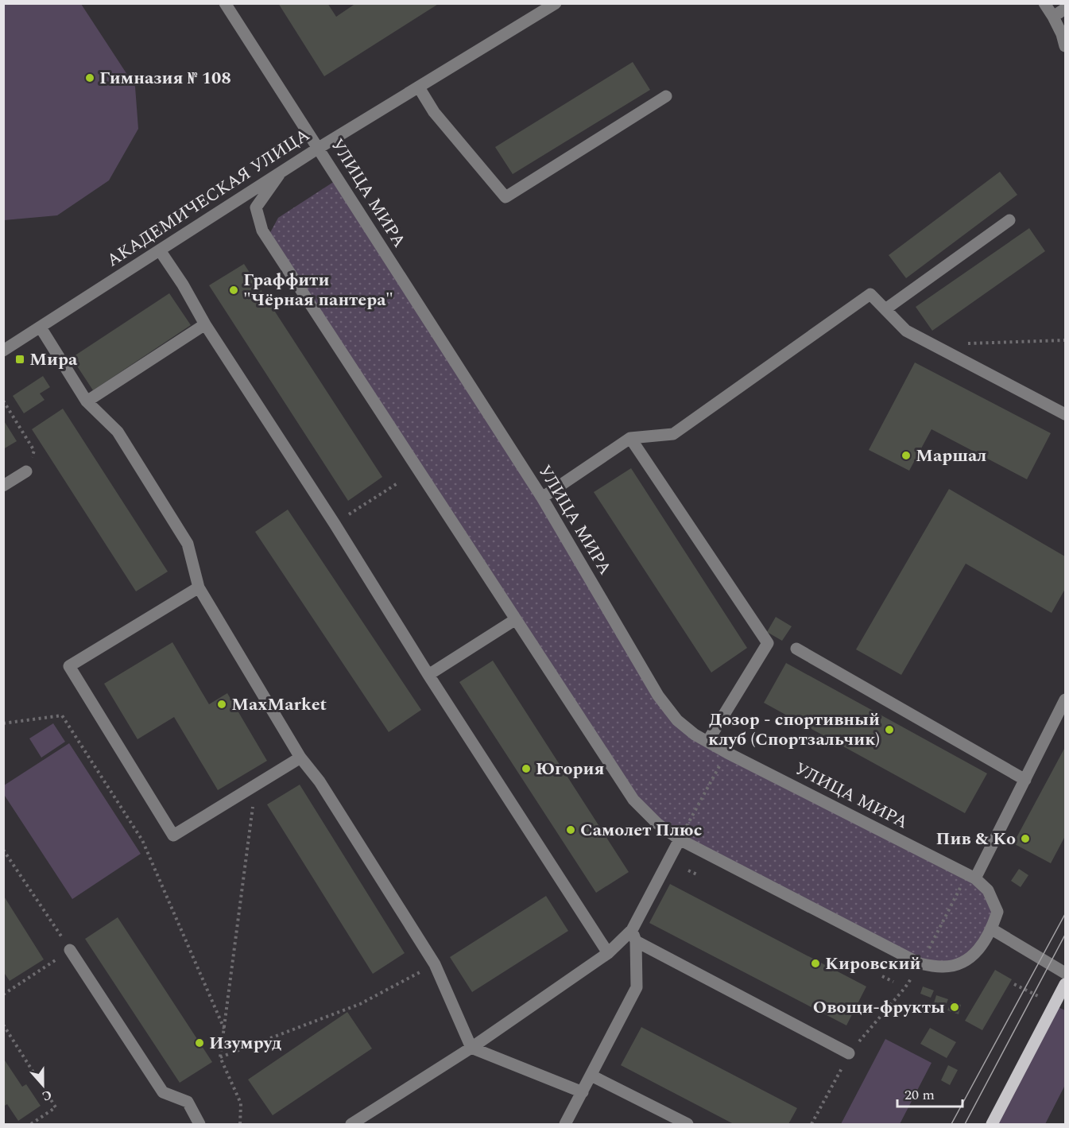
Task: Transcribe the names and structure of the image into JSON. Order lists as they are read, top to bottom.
{
  "streets": {
    "street": ["УЛИЦА МИРА", "АКАДЕМИЧЕСКАЯ УЛИЦА"]
  },
  "crossings": [
    ["УЛИЦА МИРА", "АКАДЕМИЧЕСКАЯ УЛИЦА"]
  ],
  "places": {
    "other": [
      "Гимназия № 108",
      "Граффити \"Чёрная пантера\"",
      "Маршал",
      "MaxMarket",
      "Дозор - спортивный клуб (Спортзальчик)",
      "Югория",
      "Самолет Плюс",
      "Пив & Ко",
      "Кировский",
      "Овощи-фрукты",
      "Изумруд"
    ],
    "transit": ["Мира"]
  },
  "scale_bar": "20 m",
  "north": "bottom"
}
